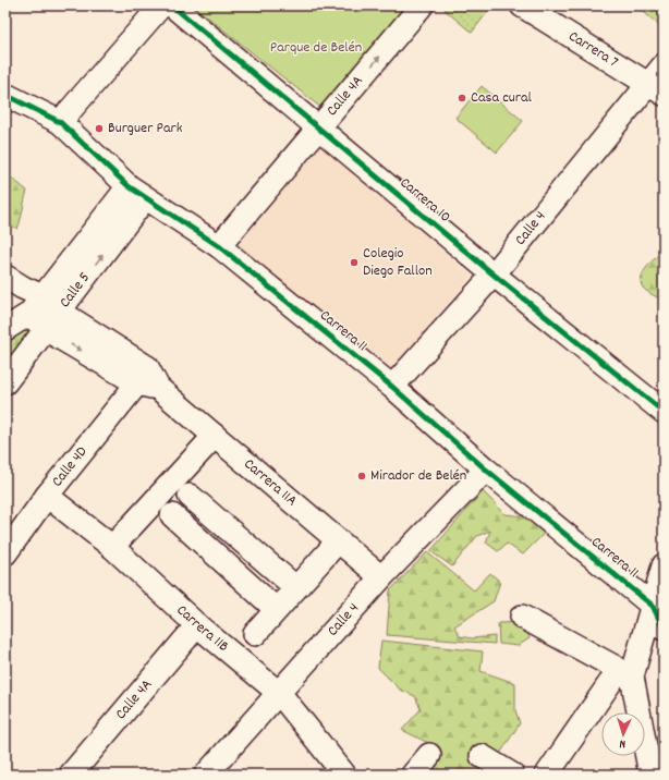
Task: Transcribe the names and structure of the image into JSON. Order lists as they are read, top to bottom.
{
  "streets": {
    "street": [
      "Carrera 7",
      "Calle 4A",
      "Carrera 10",
      "Calle 4",
      "Calle 5",
      "Carrera 11",
      "Calle 4D",
      "Carrera 11A",
      "Carrera 11B"
    ]
  },
  "crossings": [
    ["Carrera 7", "Calle 4"],
    ["Calle 4A", "Carrera 10"],
    ["Calle 4A", "Carrera 11"],
    ["Calle 4A", "Carrera 11B"],
    ["Carrera 10", "Calle 4"],
    ["Calle 4", "Carrera 11"],
    ["Calle 4", "Carrera 11A"],
    ["Calle 4", "Carrera 11B"],
    ["Calle 5", "Carrera 11"],
    ["Calle 5", "Carrera 11A"],
    ["Calle 4D", "Carrera 11A"],
    ["Calle 4D", "Carrera 11B"]
  ],
  "parks": ["Parque de Belén"],
  "places": [
    "Casa cural",
    "Burguer Park",
    "Colegio Diego Fallon",
    "Mirador de Belén"
  ],
  "north": "bottom"
}
